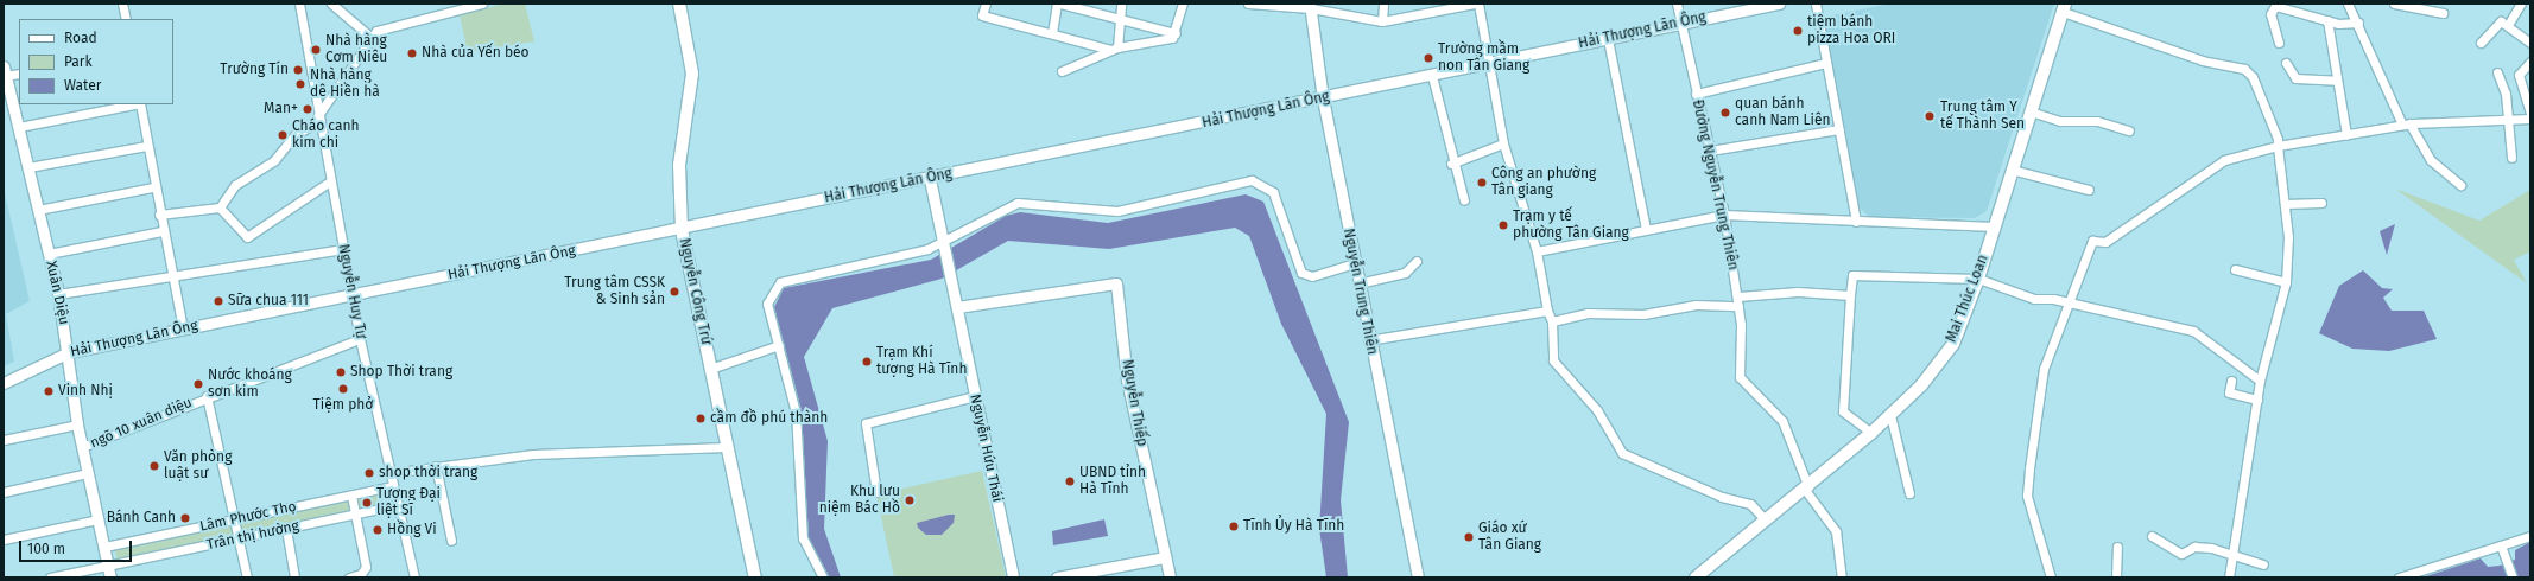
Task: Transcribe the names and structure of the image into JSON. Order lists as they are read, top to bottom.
{
  "streets": {
    "main road": ["Nguyễn Công Trứ", "Mai Thúc Loan"],
    "street": [
      "Hải Thượng Lãn Ông",
      "Đường Nguyễn Trung Thiên",
      "Nguyễn Huy Tự",
      "Nguyễn Trung Thiên",
      "Xuân Diệu",
      "Nguyễn Thiếp",
      "ngõ 10 xuân diệu",
      "Nguyễn Hứu Thái",
      "Lâm Phước Thọ",
      "Trân thị hường"
    ]
  },
  "crossings": [
    ["Hải Thượng Lãn Ông", "Đường Nguyễn Trung Thiên"],
    ["Hải Thượng Lãn Ông", "Nguyễn Huy Tự"],
    ["Hải Thượng Lãn Ông", "Nguyễn Công Trứ"],
    ["Hải Thượng Lãn Ông", "Nguyễn Trung Thiên"],
    ["Hải Thượng Lãn Ông", "Xuân Diệu"],
    ["Hải Thượng Lãn Ông", "Nguyễn Hứu Thái"],
    ["Đường Nguyễn Trung Thiên", "Mai Thúc Loan"],
    ["Nguyễn Huy Tự", "ngõ 10 xuân diệu"],
    ["Nguyễn Huy Tự", "Lâm Phước Thọ"],
    ["Nguyễn Huy Tự", "Trân thị hường"],
    ["Xuân Diệu", "ngõ 10 xuân diệu"],
    ["Xuân Diệu", "Lâm Phước Thọ"],
    ["Xuân Diệu", "Trân thị hường"],
    ["Nguyễn Thiếp", "Nguyễn Hứu Thái"]
  ],
  "places": [
    "tiệm bánh pizza Hoa ORI",
    "Nhà hàng Cơm Niêu",
    "Nhà của Yến béo",
    "Trường mầm non Tân Giang",
    "Trường Tín",
    "Nhà hàng dê Hiền hà",
    "Man+",
    "quan bánh canh Nam Liên",
    "Trung tâm Y tế Thành Sen",
    "Cháo canh kim chi",
    "Công an phường Tân giang",
    "Trạm y tế phường Tân Giang",
    "Trung tâm CSSK & Sinh sản",
    "Sữa chua 111",
    "Trạm Khí tượng Hà Tĩnh",
    "Shop Thời trang",
    "Nước khoáng sơn kim",
    "Tiệm phở",
    "Vinh Nhị",
    "cầm đồ phú thành",
    "Văn phòng luật sư",
    "shop thời trang",
    "UBND tỉnh Hà Tĩnh",
    "Khu lưu niệm Bác Hồ",
    "Tượng Đại liệt Sĩ",
    "Bánh Canh",
    "Tĩnh Ủy Hà Tĩnh",
    "Hồng Vi",
    "Giáo xứ Tân Giang"
  ],
  "legend": ["Road", "Park", "Water"],
  "scale_bar": "100 m"
}
